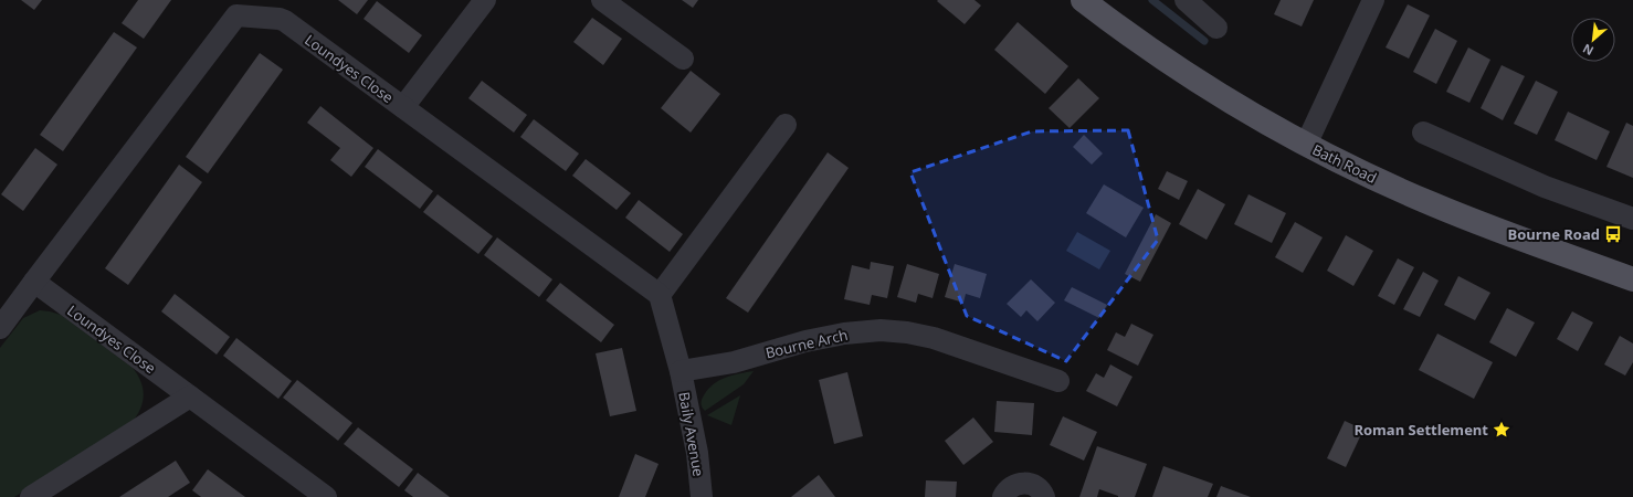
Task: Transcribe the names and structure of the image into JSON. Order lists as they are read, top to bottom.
{
  "streets": {
    "main road": ["Bath Road"],
    "street": ["Loundyes Close", "Bourne Arch", "Baily Avenue"]
  },
  "crossings": [
    ["Bourne Arch", "Baily Avenue"]
  ],
  "places": {
    "bus stop": ["Bourne Road"],
    "place": ["Roman Settlement"]
  },
  "north": "bottom left"
}
